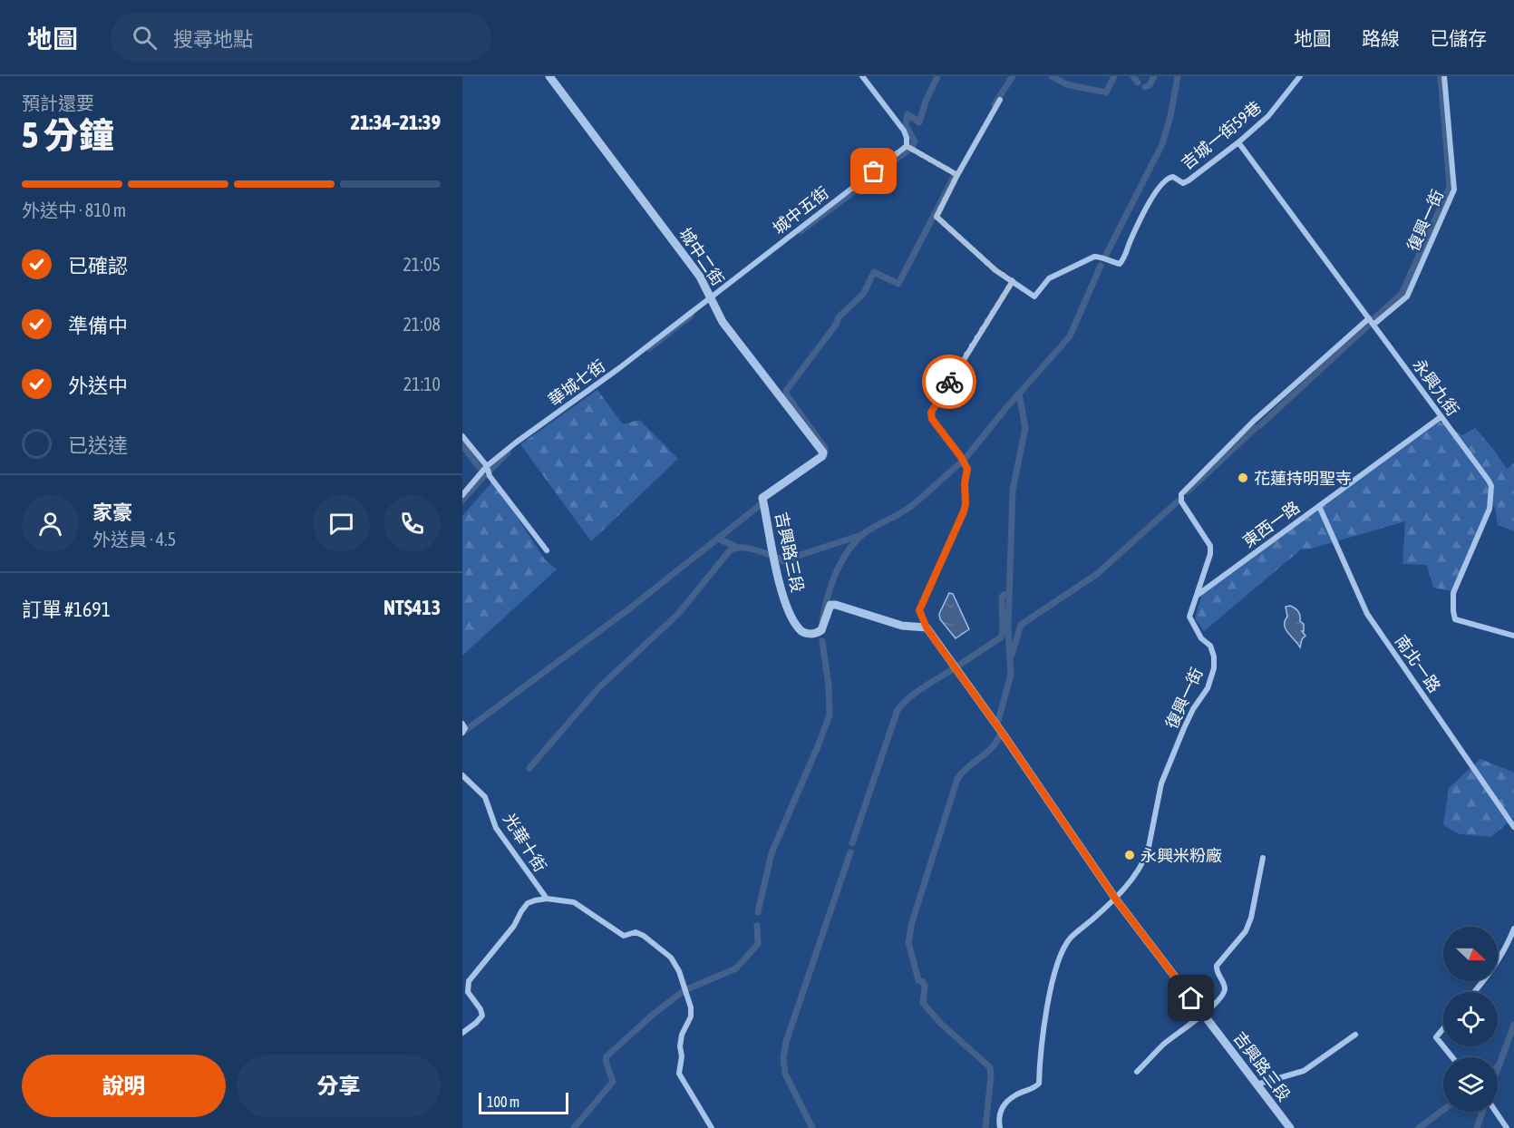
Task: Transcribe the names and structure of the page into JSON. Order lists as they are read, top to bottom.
{
  "streets": {
    "street": [
      "吉城一街59巷",
      "城中五街",
      "復興一街",
      "城中二街",
      "華城七街",
      "永興九街",
      "東西一路",
      "吉興路三段",
      "南北一路",
      "光華十街"
    ]
  },
  "crossings": [
    ["吉城一街59巷", "永興九街"],
    ["城中五街", "城中二街"],
    ["城中五街", "華城七街"],
    ["復興一街", "永興九街"],
    ["復興一街", "東西一路"],
    ["復興一街", "吉興路三段"],
    ["城中二街", "華城七街"],
    ["城中二街", "吉興路三段"],
    ["永興九街", "東西一路"],
    ["東西一路", "南北一路"]
  ],
  "places": ["花蓮持明聖寺", "永興米粉廠"],
  "scale_bar": "100 m",
  "north": "right",
  "page": {
    "header": "地圖",
    "search": "搜尋地點",
    "nav": ["地圖", "路線", "已儲存"],
    "heading": ["5 分鐘", "預計還要", "21:34–21:39"],
    "panel": [
      "家豪",
      "外送員 · 4.5",
      "訂單 #1691",
      "NT$413"
    ],
    "bar": "外送中 · 810 m",
    "list": [
      ["已確認", "21:05"],
      ["準備中", "21:08"],
      ["外送中", "21:10"],
      "已送達"
    ],
    "buttons": ["說明", "分享"],
    "scale": "100 m"
  }
}
